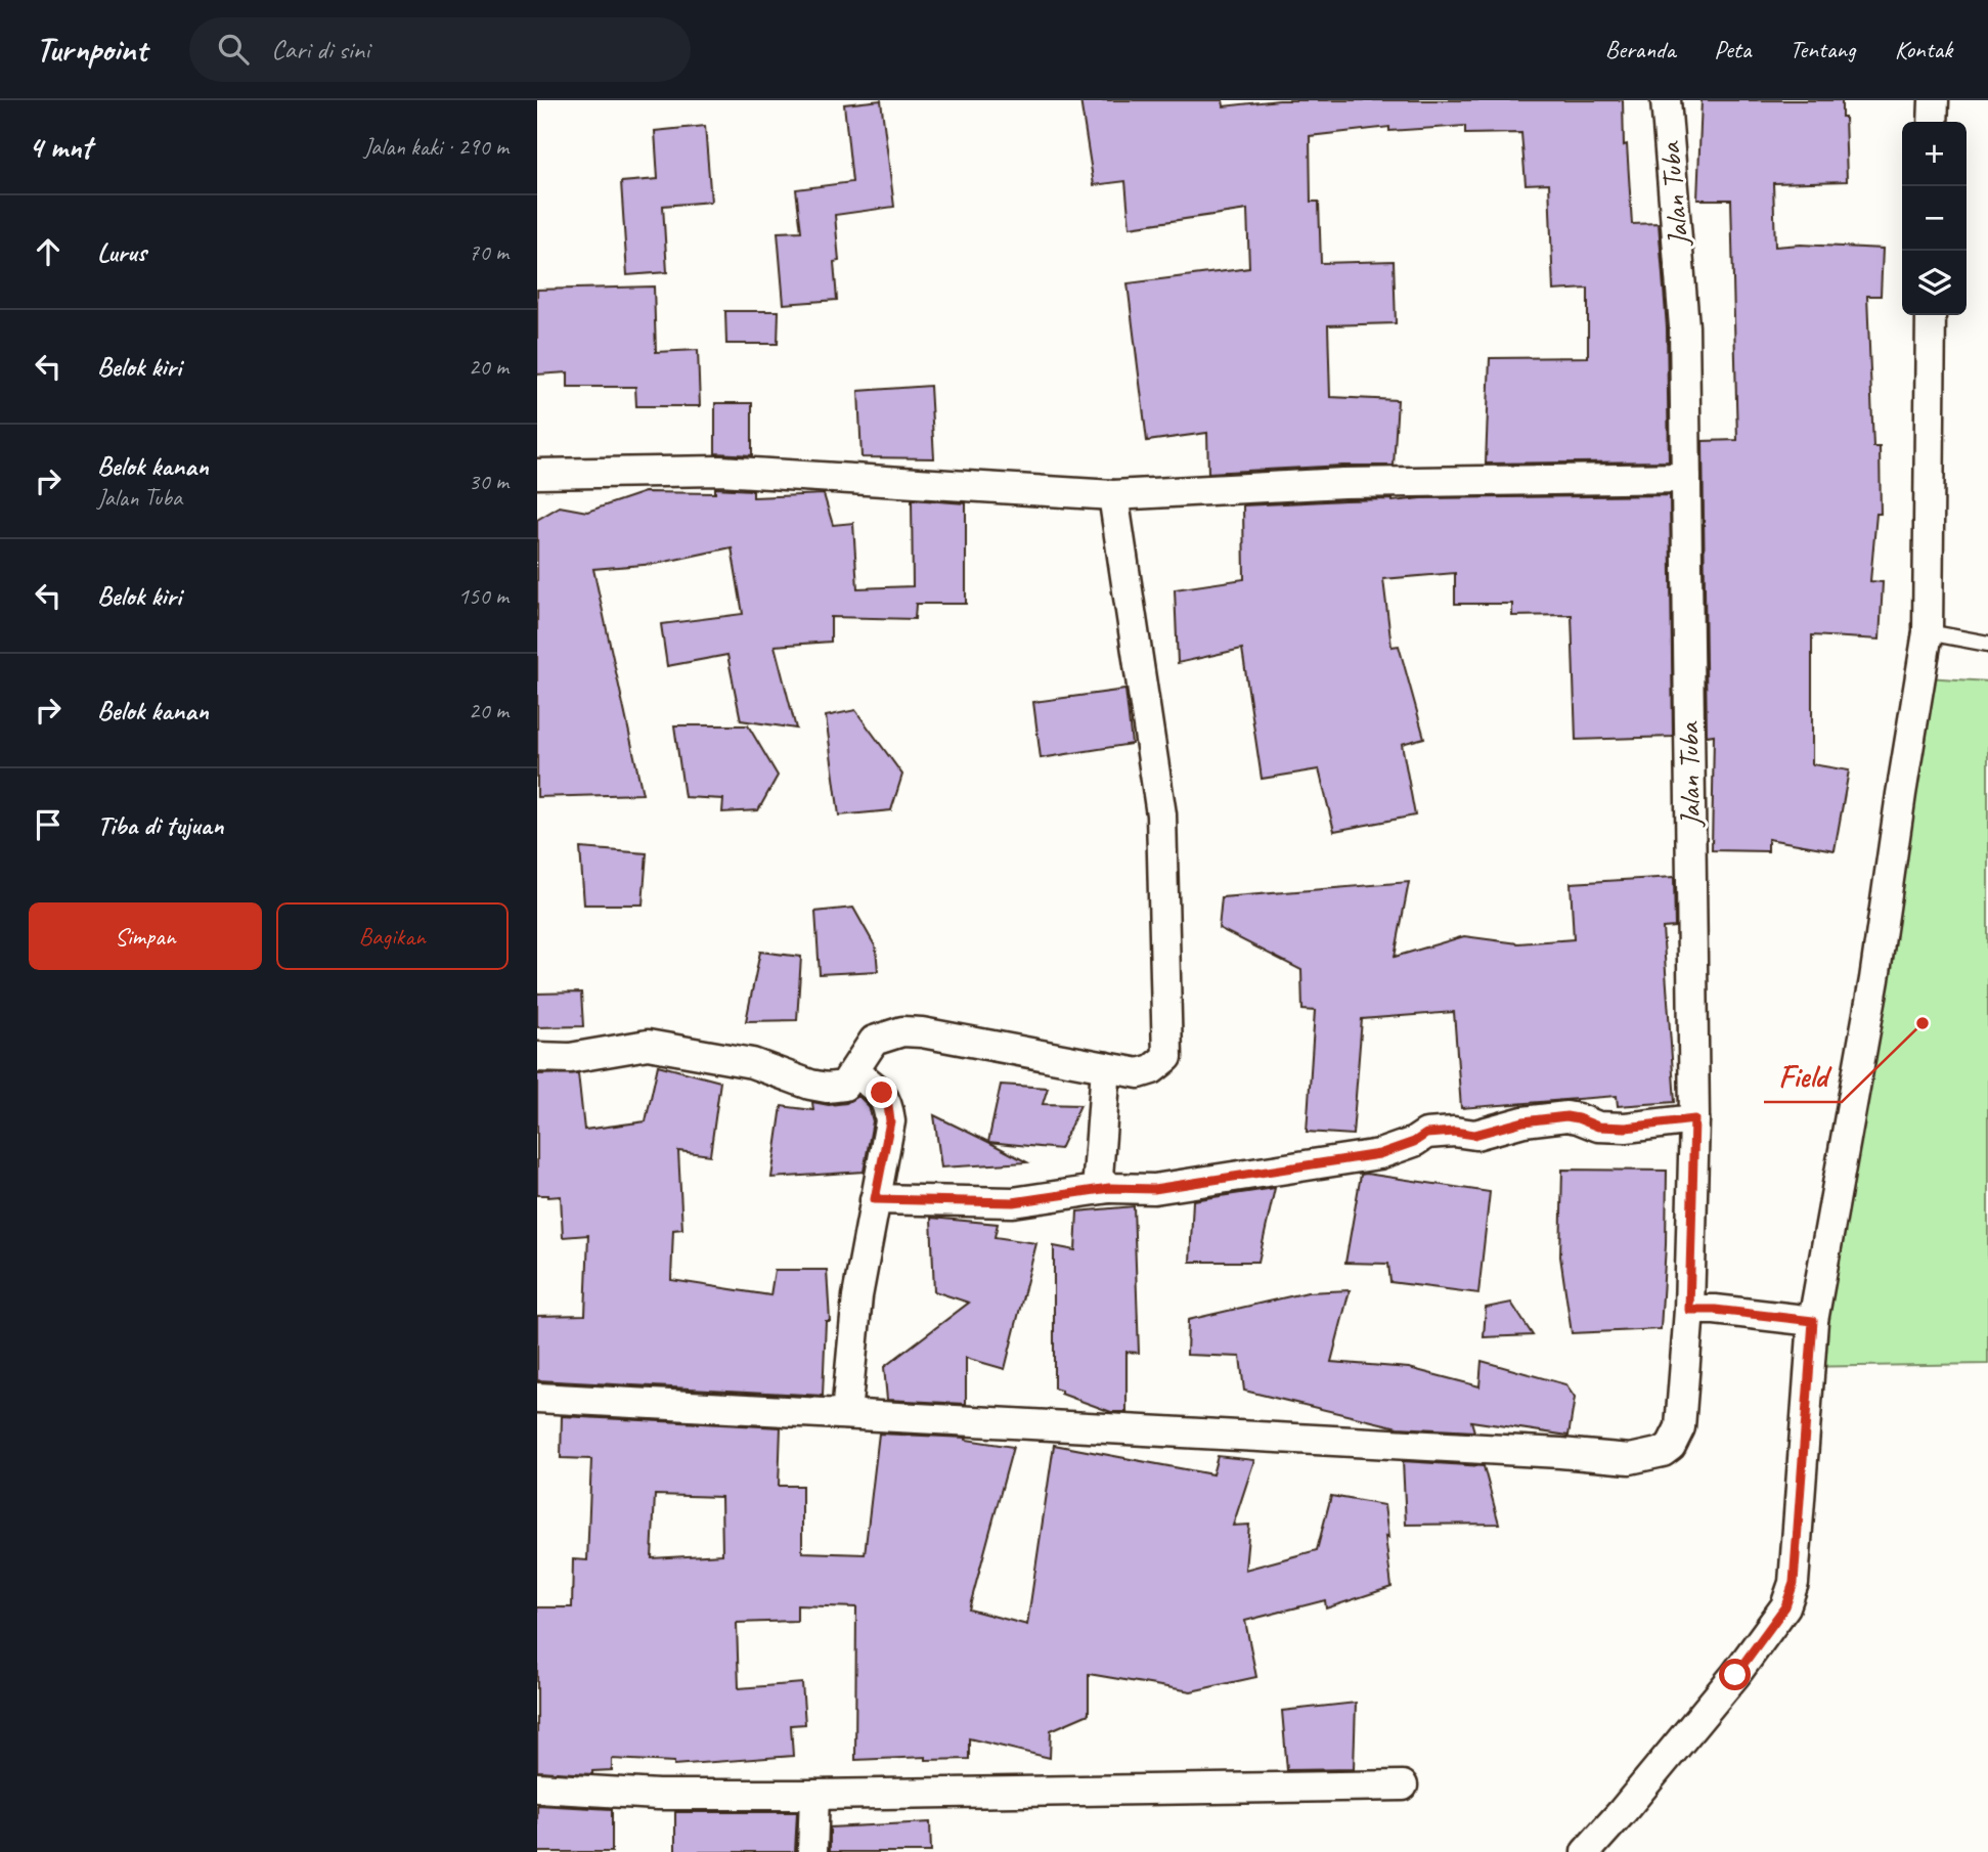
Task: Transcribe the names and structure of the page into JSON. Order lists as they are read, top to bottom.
{
  "streets": {
    "street": ["Jalan Tuba"]
  },
  "places": ["Field"],
  "page": {
    "header": "Turnpoint",
    "search": "Cari di sini",
    "nav": [
      "Beranda",
      "Peta",
      "Tentang",
      "Kontak"
    ],
    "heading": ["4 mnt", "Jalan kaki · 290 m"],
    "map_buttons": ["+", "−"],
    "list": [
      ["Lurus", "70 m"],
      ["Belok kiri", "20 m"],
      ["Belok kanan", "Jalan Tuba", "30 m"],
      ["Belok kiri", "150 m"],
      ["Belok kanan", "20 m"],
      "Tiba di tujuan"
    ],
    "buttons": ["Simpan", "Bagikan"]
  }
}
